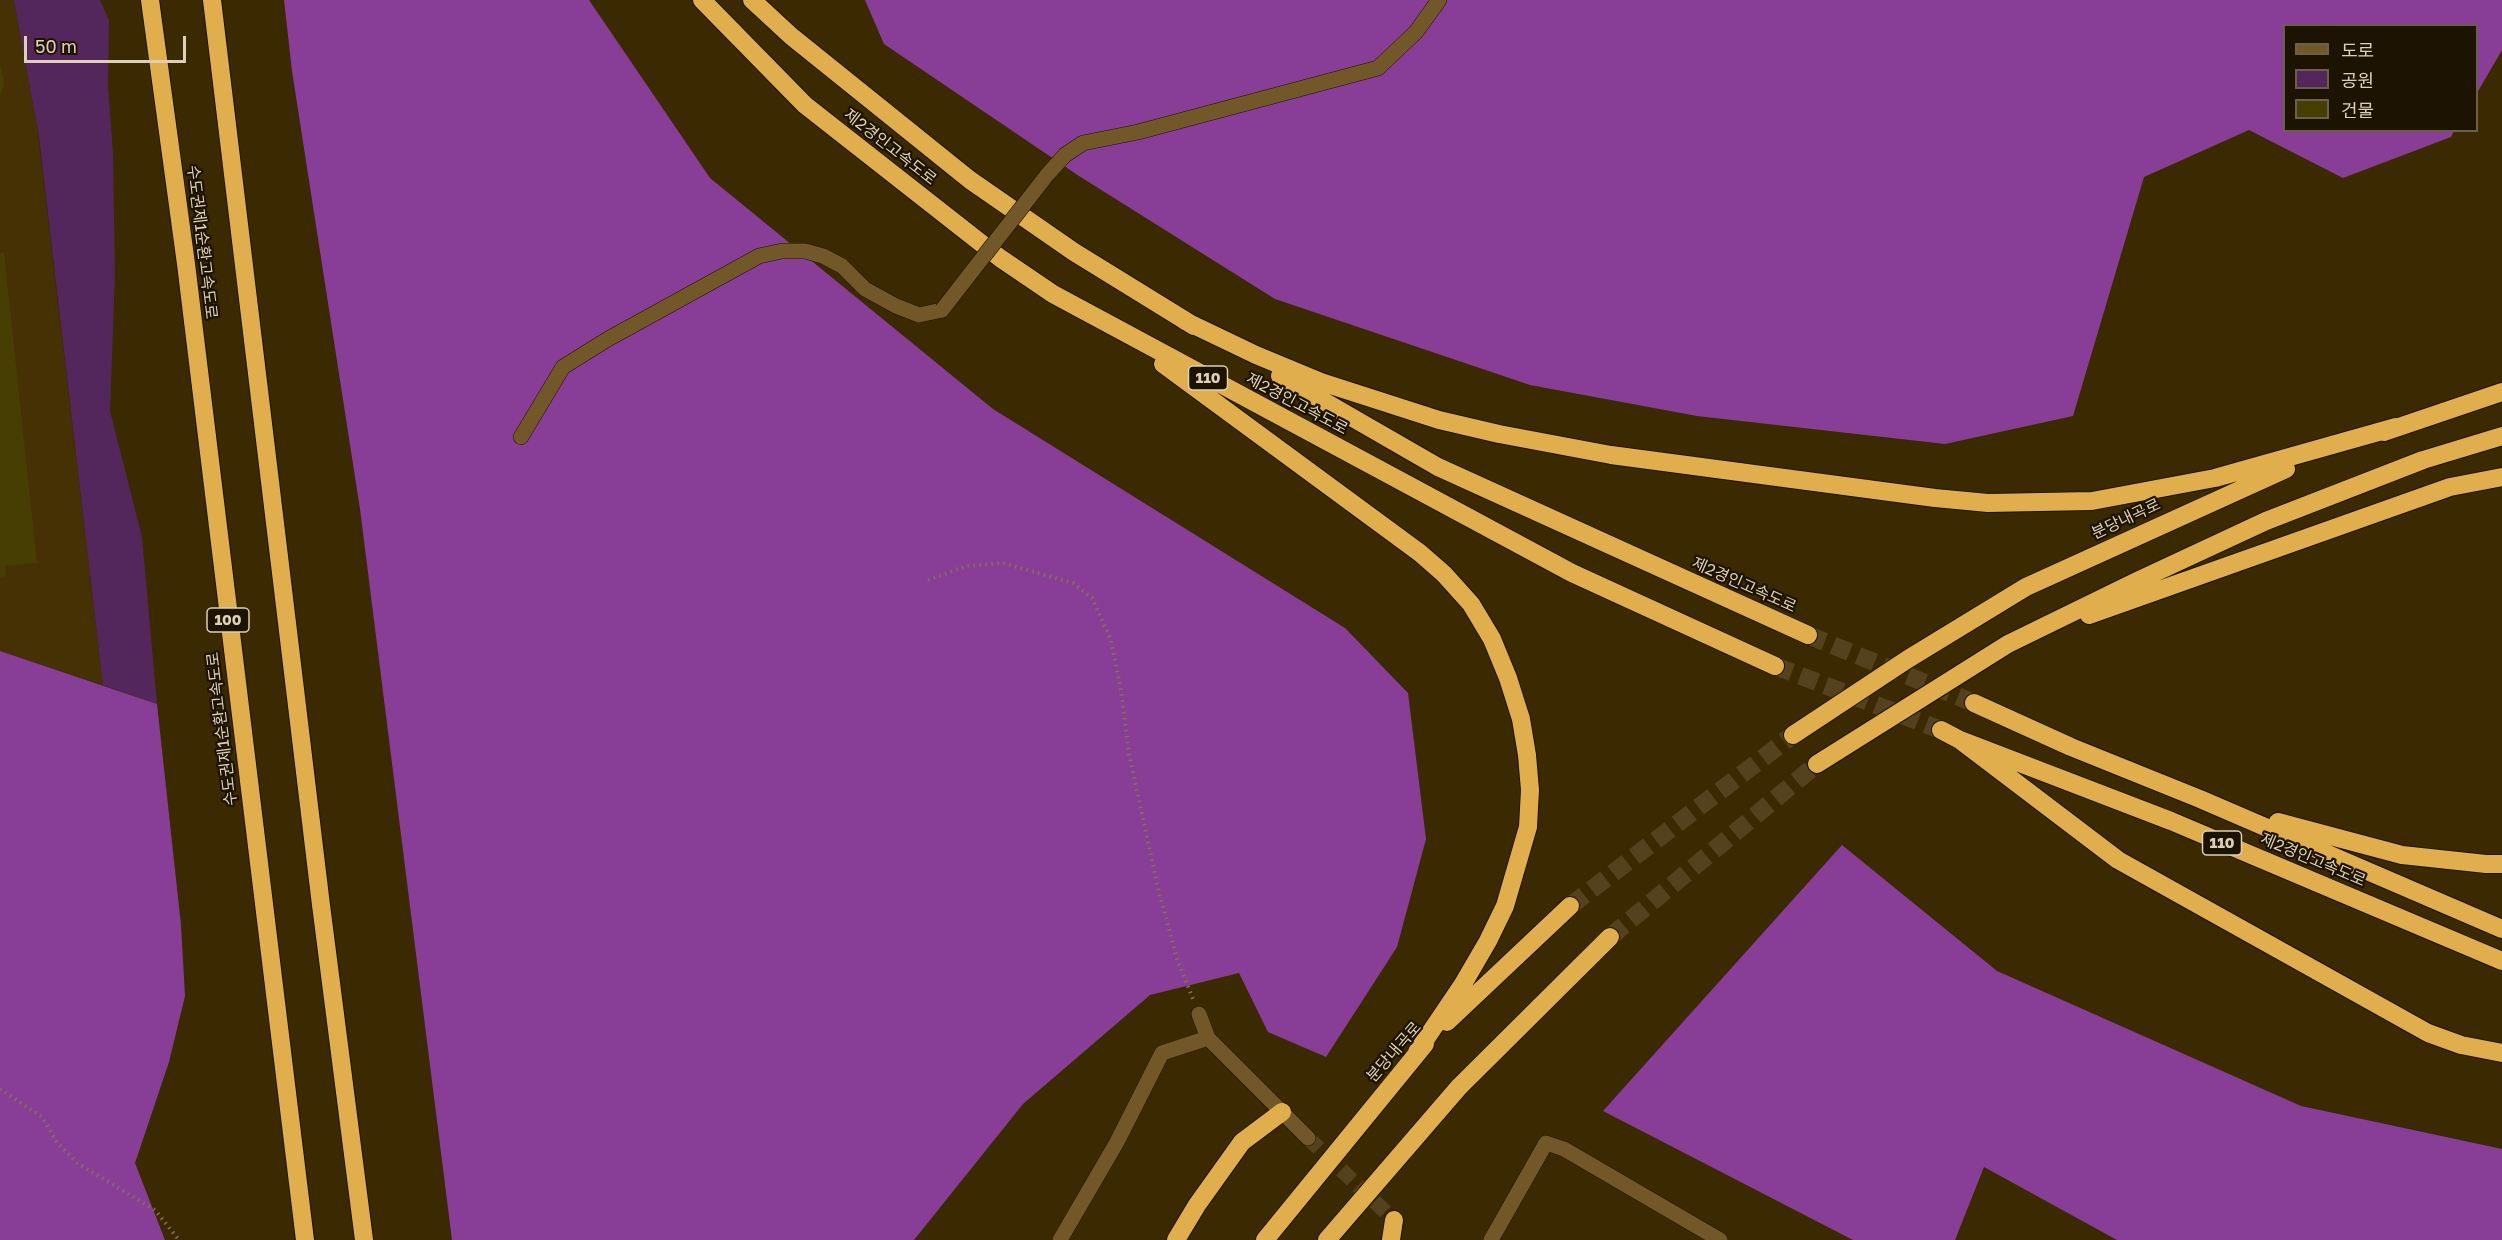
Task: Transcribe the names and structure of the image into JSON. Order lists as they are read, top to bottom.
{
  "streets": {
    "highway": [
      "제2경인고속도로",
      "수도권제1순환고속도로",
      "110",
      "분당내곡로",
      "100"
    ]
  },
  "legend": ["도로", "공원", "건물"],
  "scale_bar": "50 m"
}
